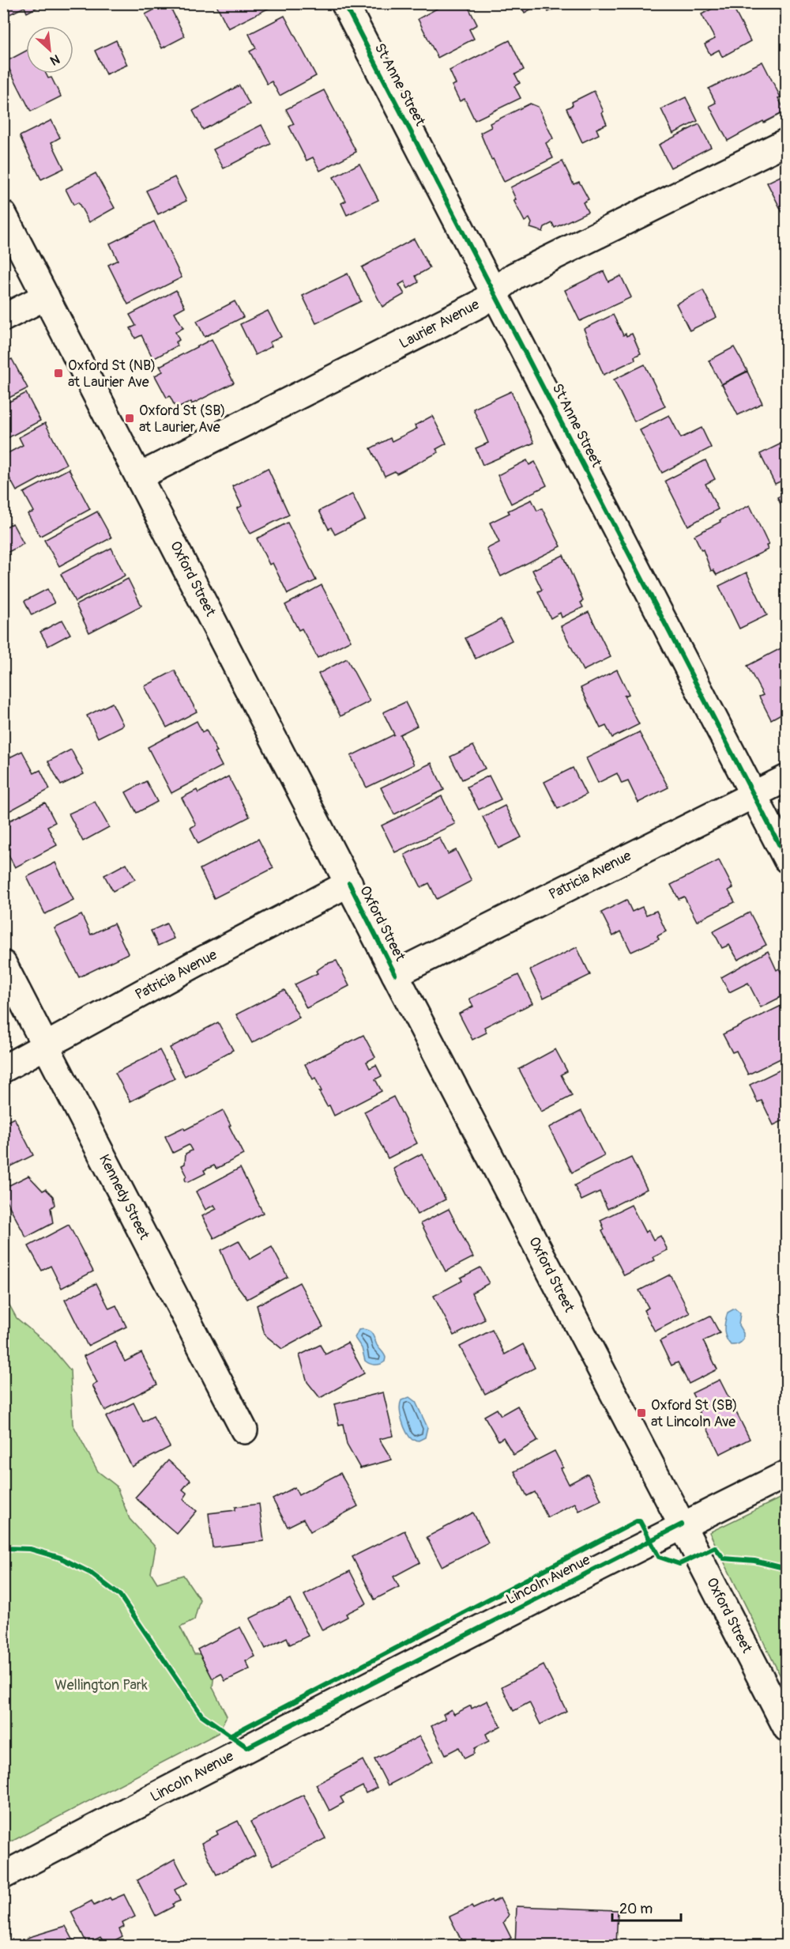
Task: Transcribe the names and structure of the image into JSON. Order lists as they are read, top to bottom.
{
  "streets": {
    "street": [
      "St Anne Street",
      "Laurier Avenue",
      "Oxford Street",
      "Patricia Avenue",
      "Kennedy Street",
      "Lincoln Avenue"
    ]
  },
  "crossings": [
    ["St Anne Street", "Laurier Avenue"],
    ["St Anne Street", "Patricia Avenue"],
    ["Laurier Avenue", "Oxford Street"],
    ["Oxford Street", "Patricia Avenue"],
    ["Oxford Street", "Lincoln Avenue"],
    ["Patricia Avenue", "Kennedy Street"]
  ],
  "parks": ["Wellington Park"],
  "places": {
    "transit": ["Oxford St (NB) at Laurier Ave", "Oxford St (SB) at Laurier Ave", "Oxford St (SB) at Lincoln Ave"]
  },
  "scale_bar": "20 m",
  "north": "bottom right"
}
